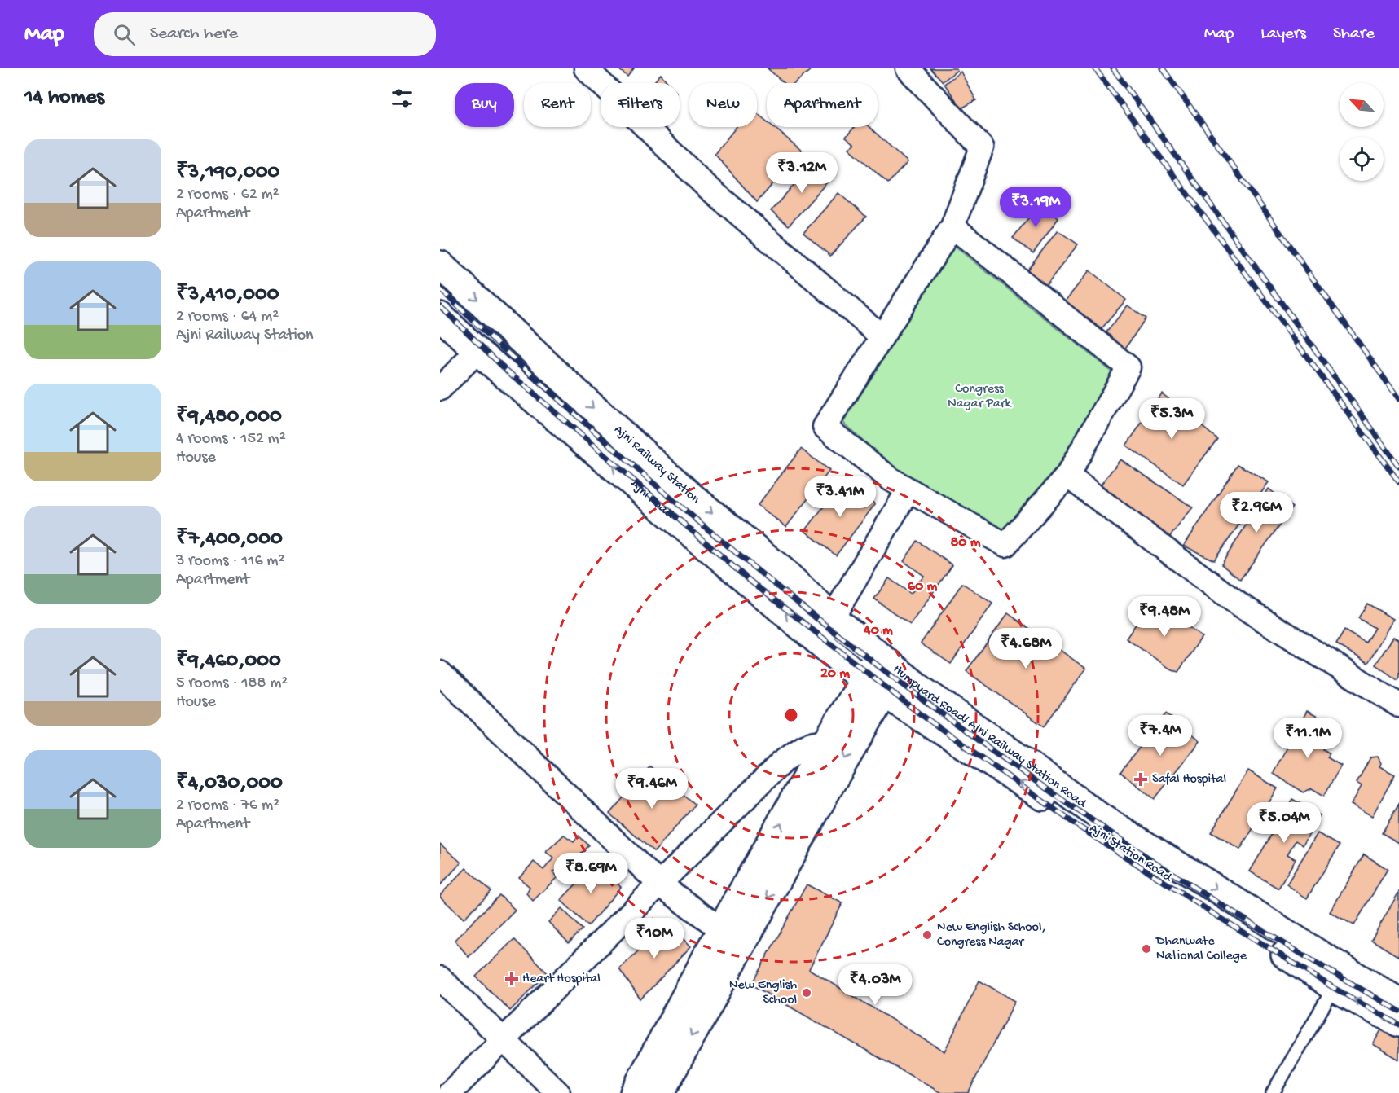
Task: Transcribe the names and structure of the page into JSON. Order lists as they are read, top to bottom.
{
  "streets": {
    "main road": [
      "Ajni Railway Station",
      "Ajni Road",
      "Humpyard Road/ Ajni Railway Station Road",
      "Ajni Station Road"
    ]
  },
  "crossings": [
    ["Ajni Railway Station", "Ajni Road"],
    ["Ajni Railway Station", "Humpyard Road/ Ajni Railway Station Road"],
    ["Ajni Railway Station", "Ajni Station Road"],
    ["Ajni Road", "Humpyard Road/ Ajni Railway Station Road"],
    ["Ajni Road", "Ajni Station Road"],
    ["Humpyard Road/ Ajni Railway Station Road", "Ajni Station Road"]
  ],
  "one_way": [
    "Ajni Railway Station",
    "Ajni Road",
    "Humpyard Road/ Ajni Railway Station Road",
    "Ajni Station Road"
  ],
  "parks": ["Congress Nagar Park"],
  "places": {
    "health": ["Safal Hospital", "Heart Hospital"],
    "other": ["New English School, Congress Nagar", "Dhanwate National College", "New English School"]
  },
  "north": "top left",
  "page": {
    "header": "Map",
    "search": "Search here",
    "nav": ["Map", "Layers", "Share"],
    "heading": "14 homes",
    "chip": [
      "Buy",
      "Rent",
      "Filters",
      "New",
      "Apartment"
    ],
    "list": [
      {
        "name": "₹3,190,000",
        "note": "2 rooms · 62 m² · Apartment"
      },
      {
        "name": "₹3,410,000",
        "note": "2 rooms · 64 m² · Ajni Railway Station"
      },
      {
        "name": "₹9,480,000",
        "note": "4 rooms · 152 m² · House"
      },
      {
        "name": "₹7,400,000",
        "note": "3 rooms · 116 m² · Apartment"
      },
      {
        "name": "₹9,460,000",
        "note": "5 rooms · 188 m² · House"
      },
      {
        "name": "₹4,030,000",
        "note": "2 rooms · 76 m² · Apartment"
      }
    ],
    "price": [
      "₹3.12M",
      "₹3.19M",
      "₹5.3M",
      "₹3.41M",
      "₹2.96M",
      "₹9.48M",
      "₹4.68M",
      "₹7.4M",
      "₹11.1M",
      "₹9.46M",
      "₹5.04M",
      "₹8.69M",
      "₹10M",
      "₹4.03M"
    ]
  },
  "rings": [
    "80 m",
    "60 m",
    "40 m",
    "20 m"
  ]
}
